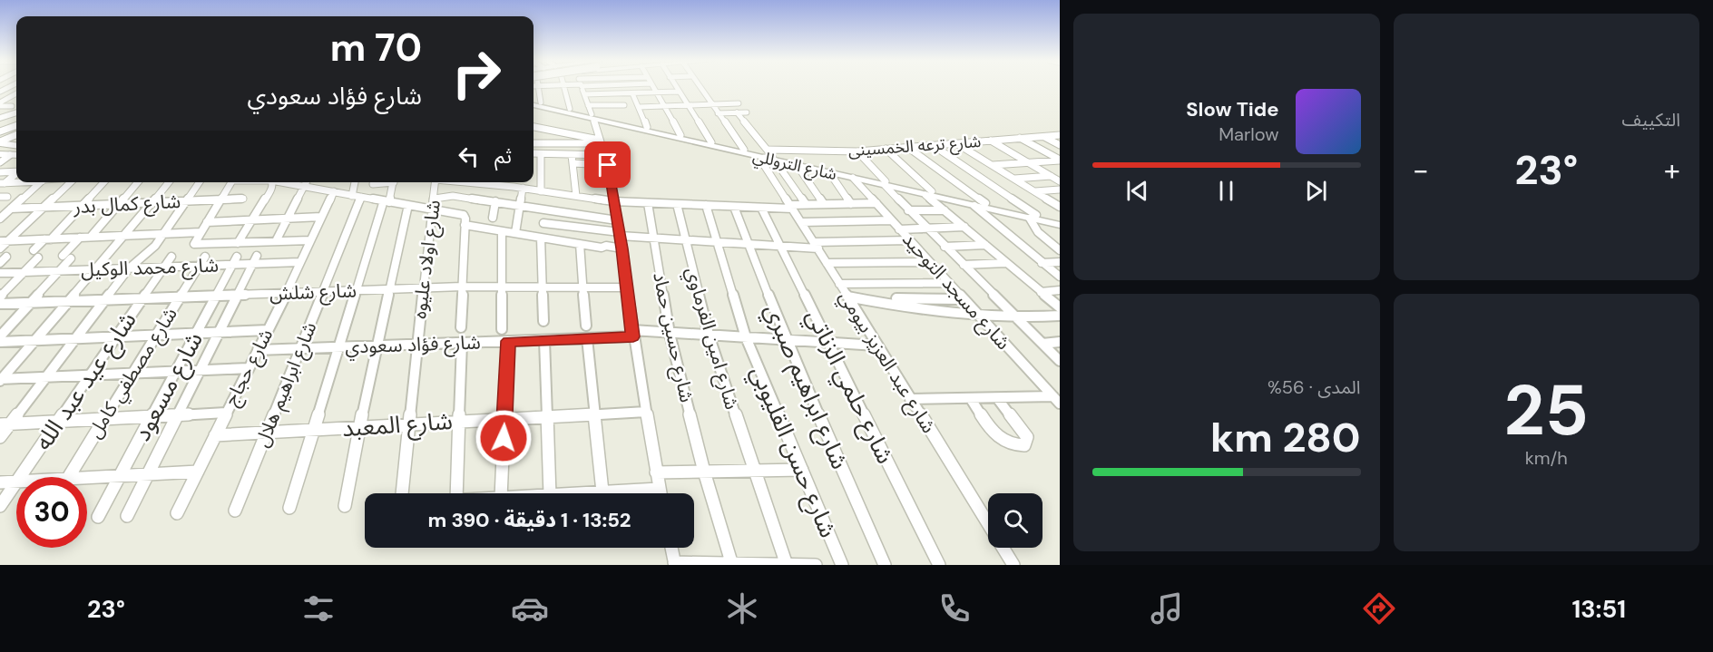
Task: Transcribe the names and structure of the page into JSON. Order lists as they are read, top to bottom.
{
  "streets": {
    "street": [
      "شارع ترعه الخمسينى",
      "شارع التروللي",
      "شارع كمال بدر",
      "شارع اولاد عليوه",
      "شارع محمد الوكيل",
      "شارع مسجد التوحيد",
      "شارع شلش",
      "شارع حسين حماد",
      "شارع امين الفرماوي",
      "شارع فؤاد سعودي",
      "شارع عبد العزيز بيومي",
      "شارع حجاج",
      "شارع مصطفي كامل",
      "شارع عيد عبد الله",
      "شارع ابراهيم هلال",
      "شارع مسعود",
      "شارع ابراهيم صبري",
      "شارع حلمي الزناتي",
      "شارع المعبد",
      "شارع حسن القليوبي"
    ]
  },
  "crossings": [
    ["شارع ترعه الخمسينى", "شارع التروللي"],
    ["شارع ترعه الخمسينى", "شارع عبد العزيز بيومي"],
    ["شارع التروللي", "شارع مسجد التوحيد"],
    ["شارع التروللي", "شارع عبد العزيز بيومي"],
    ["شارع اولاد عليوه", "شارع شلش"],
    ["شارع اولاد عليوه", "شارع فؤاد سعودي"],
    ["شارع اولاد عليوه", "شارع المعبد"],
    ["شارع محمد الوكيل", "شارع حجاج"],
    ["شارع محمد الوكيل", "شارع مصطفي كامل"],
    ["شارع محمد الوكيل", "شارع عيد عبد الله"],
    ["شارع محمد الوكيل", "شارع مسعود"],
    ["شارع شلش", "شارع حجاج"],
    ["شارع شلش", "شارع مصطفي كامل"],
    ["شارع شلش", "شارع عيد عبد الله"],
    ["شارع شلش", "شارع ابراهيم هلال"],
    ["شارع شلش", "شارع مسعود"],
    ["شارع حسين حماد", "شارع فؤاد سعودي"],
    ["شارع امين الفرماوي", "شارع فؤاد سعودي"],
    ["شارع فؤاد سعودي", "شارع عبد العزيز بيومي"],
    ["شارع فؤاد سعودي", "شارع حجاج"],
    ["شارع فؤاد سعودي", "شارع ابراهيم هلال"],
    ["شارع فؤاد سعودي", "شارع ابراهيم صبري"],
    ["شارع فؤاد سعودي", "شارع حلمي الزناتي"],
    ["شارع فؤاد سعودي", "شارع حسن القليوبي"],
    ["شارع حجاج", "شارع المعبد"],
    ["شارع ابراهيم هلال", "شارع المعبد"]
  ],
  "page": {
    "tile": [
      "التكييف",
      ["25", "km/h"],
      ["المدى · 56%", "280 km"]
    ],
    "turn": ["70 m", "شارع فؤاد سعودي"],
    "song": ["Slow Tide", "Marlow"],
    "then": "ثم",
    "heat": ["−", "23°", "+"],
    "limit": "30",
    "trip": "13:52 · 1 دقيقة · 390 m",
    "tabs": ["13:51", "23°"]
  }
}
